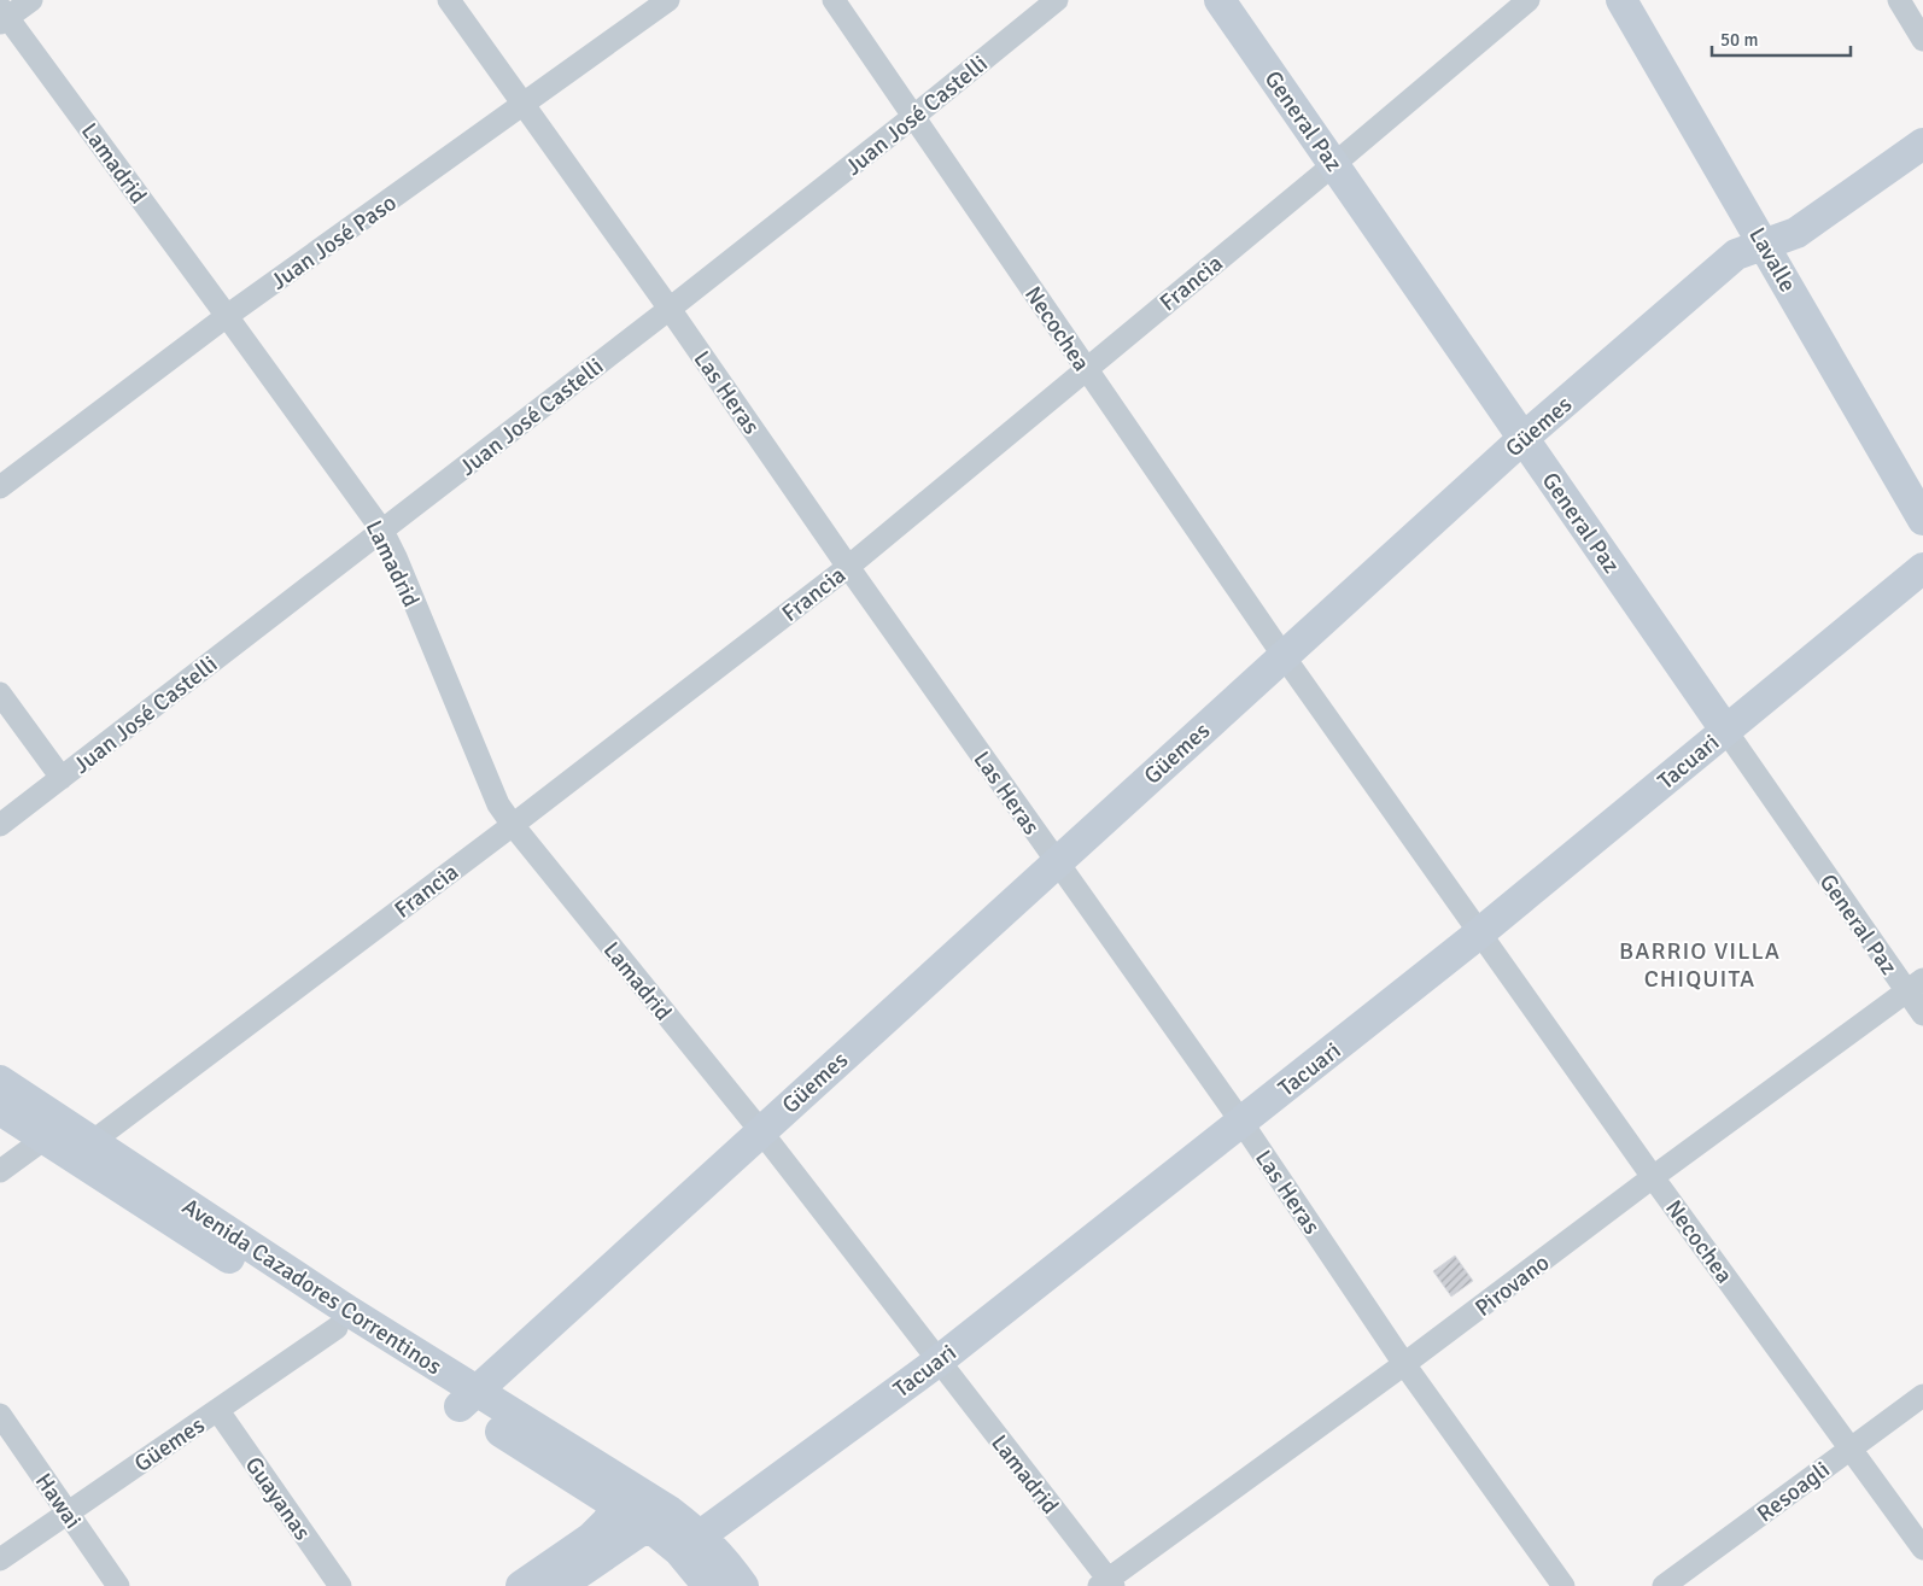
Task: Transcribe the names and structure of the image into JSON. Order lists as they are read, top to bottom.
{
  "streets": {
    "street": [
      "Juan José Castelli",
      "General Paz",
      "Lamadrid",
      "Juan José Paso",
      "Lavalle",
      "Francia",
      "Necochea",
      "Las Heras",
      "Güemes",
      "Tacuari",
      "Pirovano",
      "Avenida Cazadores Correntinos",
      "Resoagli",
      "Guayanas",
      "Hawai"
    ]
  },
  "crossings": [
    ["Juan José Castelli", "Lamadrid"],
    ["Juan José Castelli", "Necochea"],
    ["Juan José Castelli", "Las Heras"],
    ["General Paz", "Francia"],
    ["General Paz", "Güemes"],
    ["General Paz", "Tacuari"],
    ["General Paz", "Pirovano"],
    ["Lamadrid", "Juan José Paso"],
    ["Lamadrid", "Francia"],
    ["Lamadrid", "Güemes"],
    ["Lamadrid", "Tacuari"],
    ["Lamadrid", "Pirovano"],
    ["Juan José Paso", "Las Heras"],
    ["Lavalle", "Güemes"],
    ["Francia", "Necochea"],
    ["Francia", "Las Heras"],
    ["Francia", "Avenida Cazadores Correntinos"],
    ["Necochea", "Güemes"],
    ["Necochea", "Tacuari"],
    ["Necochea", "Pirovano"],
    ["Necochea", "Resoagli"],
    ["Las Heras", "Güemes"],
    ["Las Heras", "Tacuari"],
    ["Las Heras", "Pirovano"],
    ["Güemes", "Avenida Cazadores Correntinos"],
    ["Güemes", "Guayanas"],
    ["Güemes", "Hawai"],
    ["Tacuari", "Avenida Cazadores Correntinos"]
  ],
  "districts": ["BARRIO VILLA CHIQUITA"],
  "scale_bar": "50 m"
}
